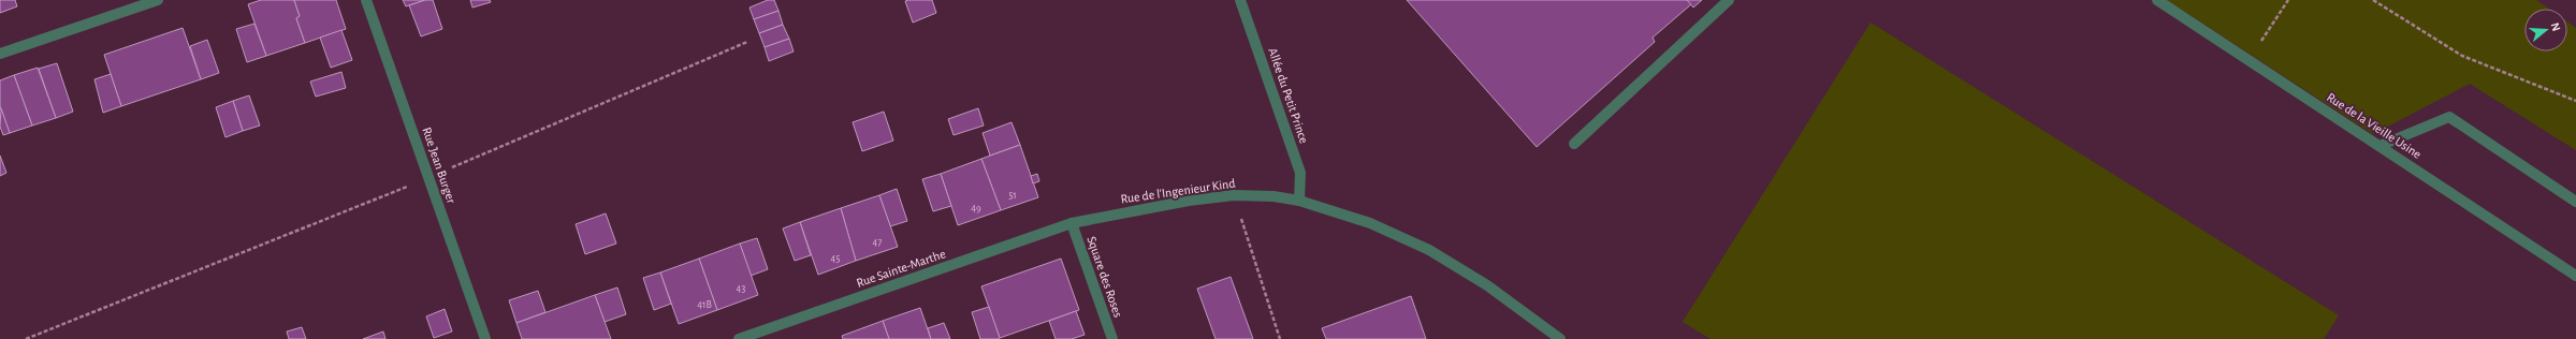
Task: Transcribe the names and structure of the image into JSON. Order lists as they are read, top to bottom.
{
  "streets": {
    "street": [
      "Allée du Petit Prince",
      "Rue de la Vieille Usine",
      "Rue Jean Burger",
      "Rue de l'Ingenieur Kind",
      "Rue Sainte-Marthe",
      "Square des Roses"
    ]
  },
  "crossings": [
    ["Allée du Petit Prince", "Rue de l'Ingenieur Kind"],
    ["Rue de l'Ingenieur Kind", "Rue Sainte-Marthe"],
    ["Rue de l'Ingenieur Kind", "Square des Roses"],
    ["Rue Sainte-Marthe", "Square des Roses"]
  ],
  "house_numbers": [
    "51",
    "49",
    "47",
    "45",
    "43",
    "41B"
  ],
  "north": "right"
}
